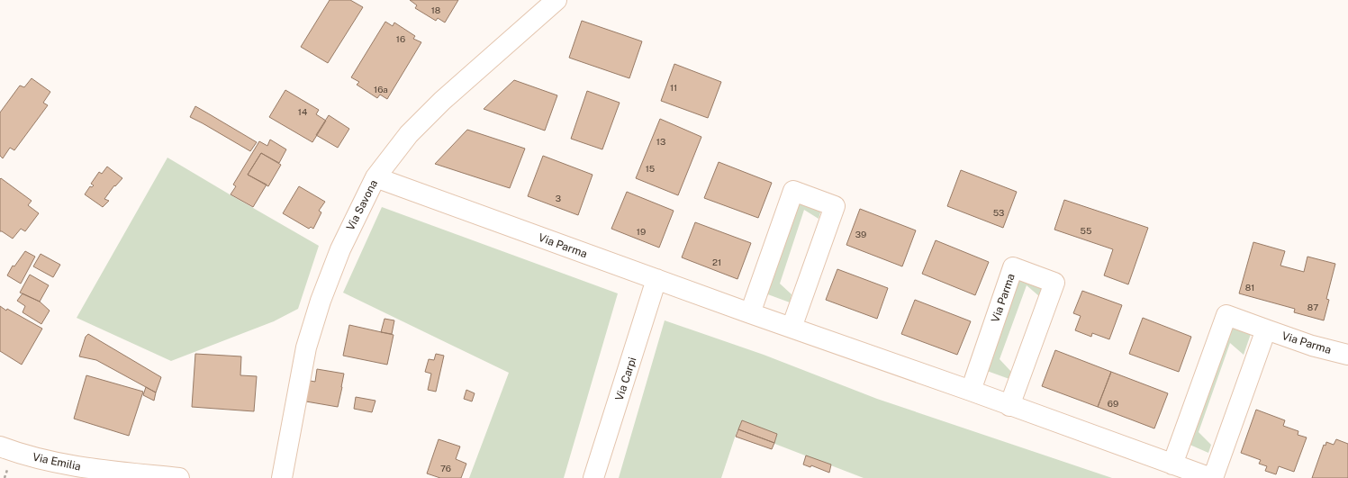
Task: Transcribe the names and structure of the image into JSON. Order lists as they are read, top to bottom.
{
  "streets": {
    "street": [
      "Via Savona",
      "Via Parma",
      "Via Carpi",
      "Via Emilia"
    ]
  },
  "crossings": [
    ["Via Savona", "Via Parma"],
    ["Via Parma", "Via Carpi"]
  ],
  "house_numbers": [
    "18",
    "16",
    "11",
    "16a",
    "14",
    "13",
    "15",
    "3",
    "53",
    "55",
    "19",
    "39",
    "21",
    "81",
    "87",
    "69",
    "76"
  ]
}
